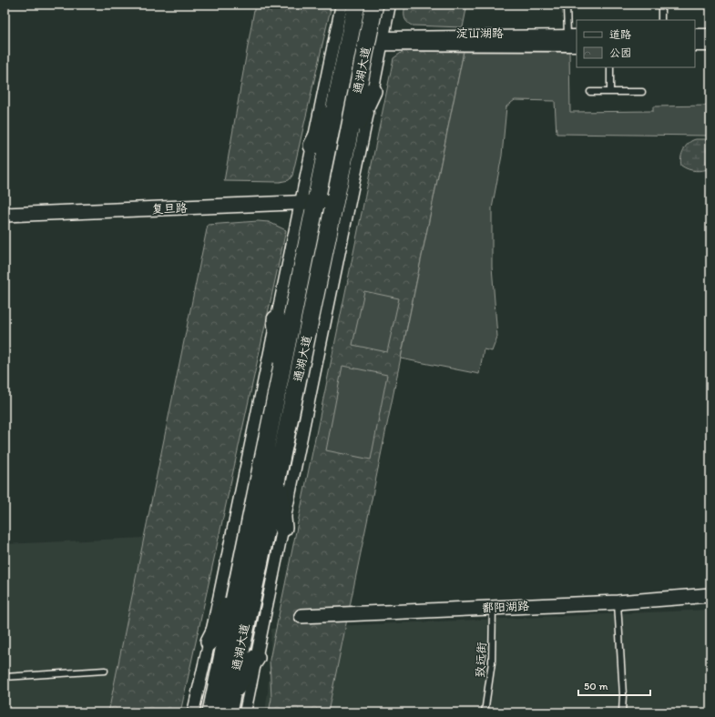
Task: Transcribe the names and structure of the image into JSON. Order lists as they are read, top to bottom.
{
  "streets": {
    "main road": ["通湖大道"],
    "street": ["淀山湖路", "复旦路", "鄱阳湖路"],
    "lane": ["致远街"]
  },
  "crossings": [
    ["通湖大道", "复旦路"],
    ["鄱阳湖路", "致远街"]
  ],
  "legend": ["道路", "公园"],
  "scale_bar": "50 m"
}
